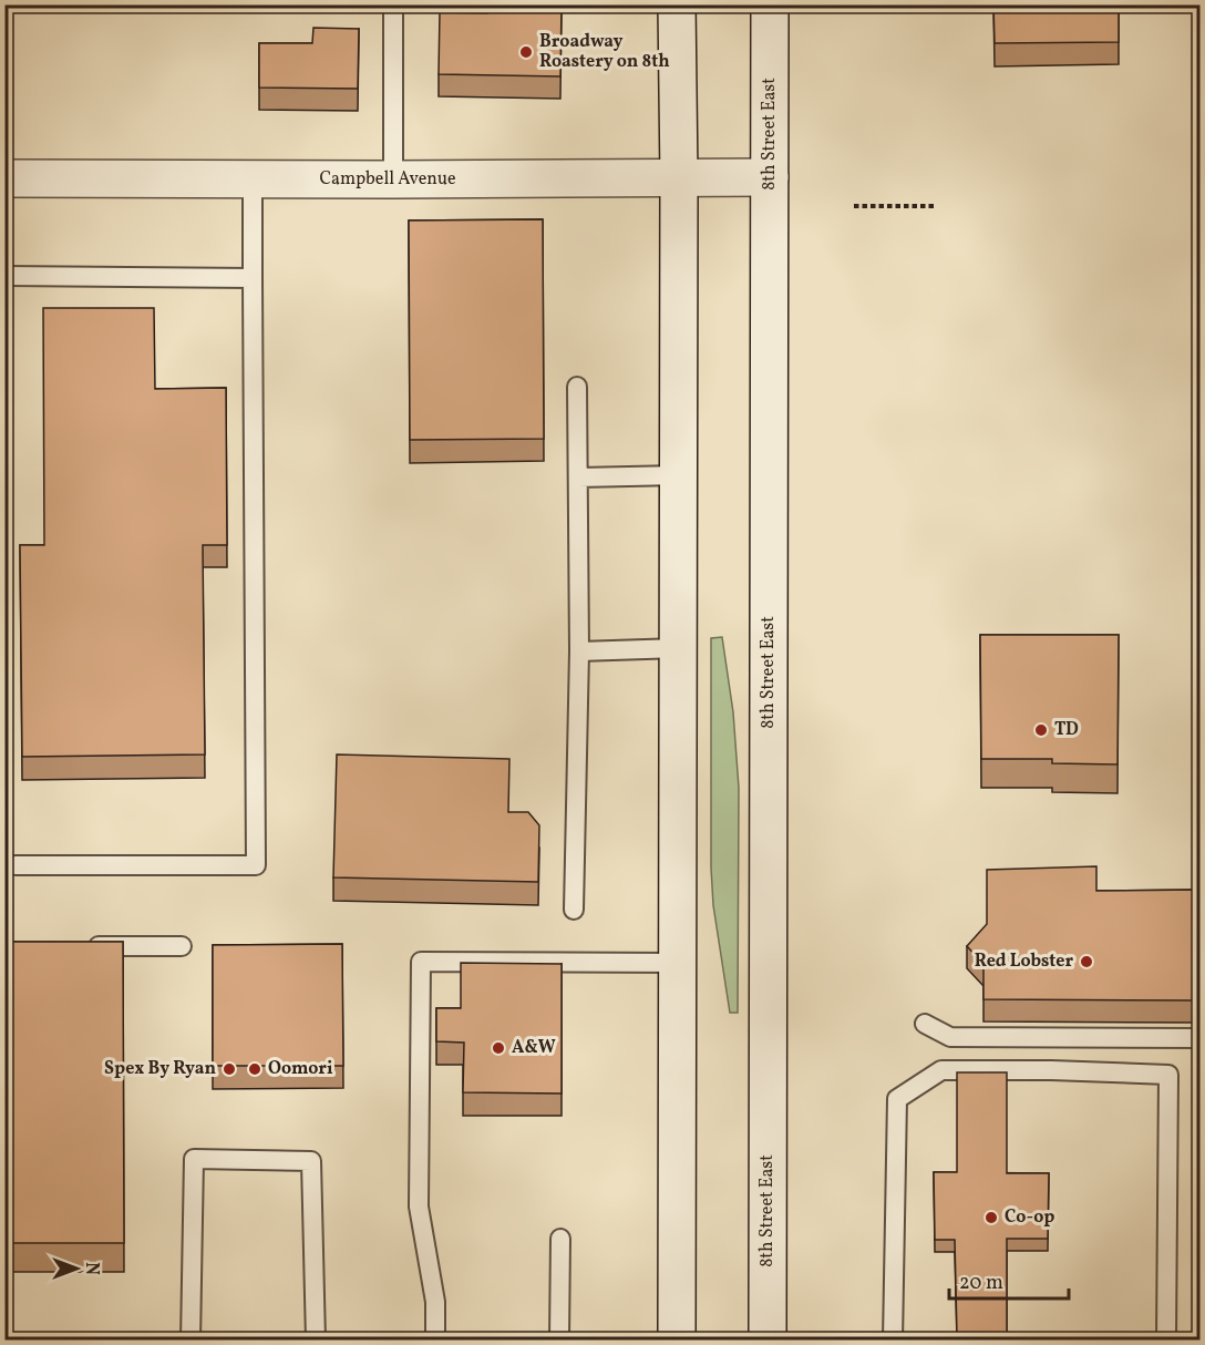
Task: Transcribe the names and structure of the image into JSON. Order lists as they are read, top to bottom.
{
  "streets": {
    "main road": ["8th Street East", "Campbell Avenue"]
  },
  "crossings": [
    ["8th Street East", "Campbell Avenue"]
  ],
  "places": [
    "Broadway Roastery on 8th",
    "TD",
    "Red Lobster",
    "A&W",
    "Spex By Ryan",
    "Oomori",
    "Co-op"
  ],
  "scale_bar": "20 m",
  "north": "right"
}
